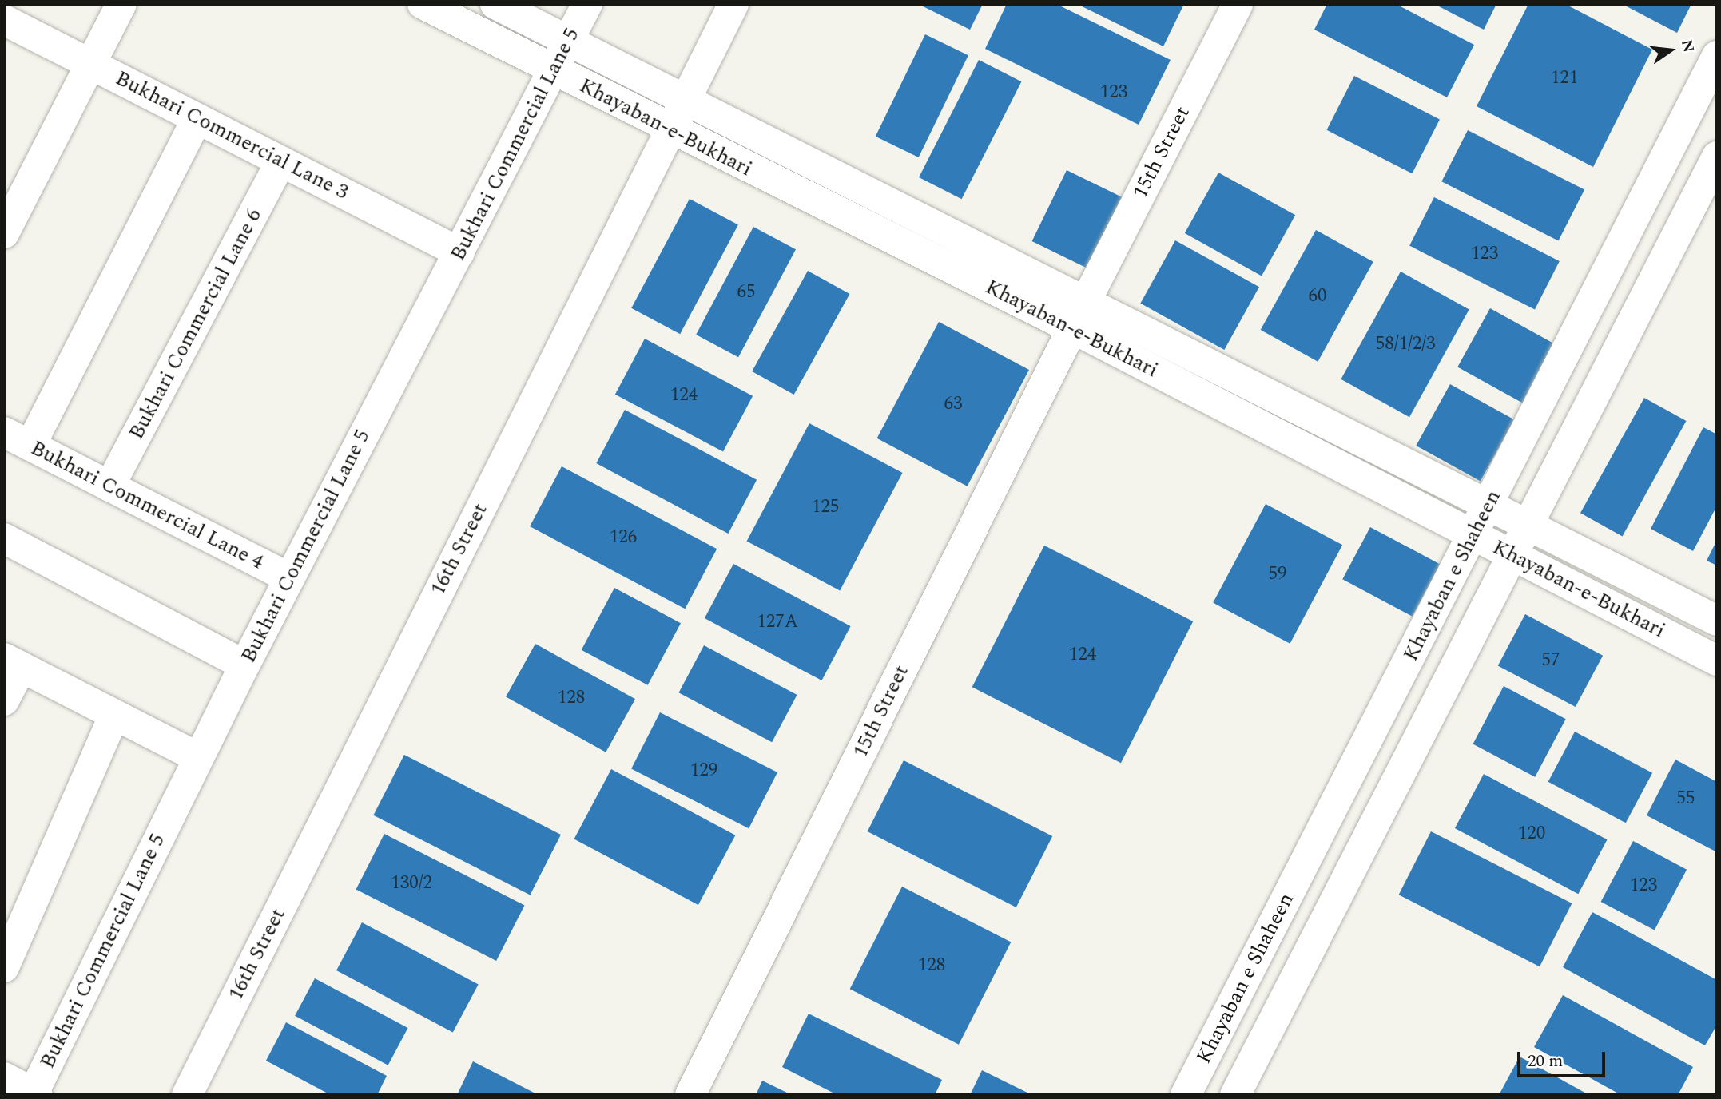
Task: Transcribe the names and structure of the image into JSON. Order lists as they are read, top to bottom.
{
  "streets": {
    "street": [
      "Khayaban-e-Bukhari",
      "Bukhari Commercial Lane 3",
      "Bukhari Commercial Lane 5",
      "15th Street",
      "Bukhari Commercial Lane 6",
      "Bukhari Commercial Lane 4",
      "16th Street",
      "Khayaban e Shaheen"
    ]
  },
  "crossings": [
    ["Khayaban-e-Bukhari", "Bukhari Commercial Lane 5"],
    ["Khayaban-e-Bukhari", "15th Street"],
    ["Khayaban-e-Bukhari", "16th Street"],
    ["Khayaban-e-Bukhari", "Khayaban e Shaheen"],
    ["Bukhari Commercial Lane 3", "Bukhari Commercial Lane 5"],
    ["Bukhari Commercial Lane 3", "Bukhari Commercial Lane 6"],
    ["Bukhari Commercial Lane 5", "Bukhari Commercial Lane 4"],
    ["Bukhari Commercial Lane 6", "Bukhari Commercial Lane 4"]
  ],
  "house_numbers": [
    "121",
    "123",
    "123",
    "65",
    "60",
    "58/1/2/3",
    "124",
    "63",
    "125",
    "126",
    "59",
    "127A",
    "124",
    "57",
    "128",
    "129",
    "55",
    "120",
    "130/2",
    "123",
    "128"
  ],
  "scale_bar": "20 m",
  "north": "right"
}
